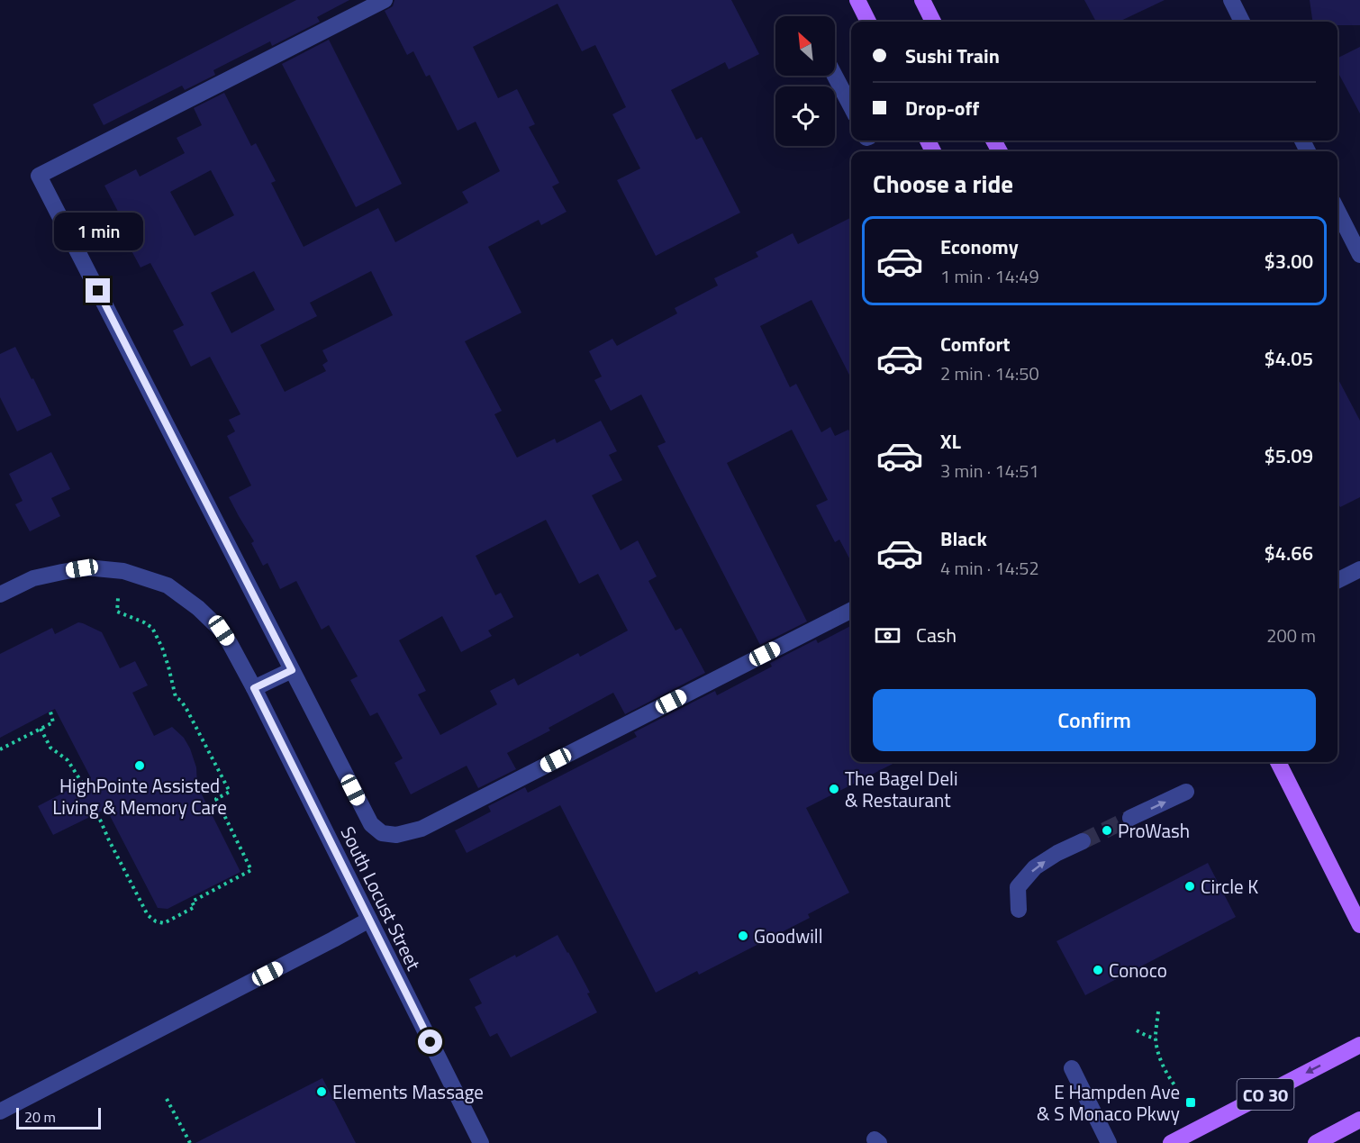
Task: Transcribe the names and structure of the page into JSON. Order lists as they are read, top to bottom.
{
  "streets": {
    "main road": ["CO 30"],
    "street": ["South Locust Street"]
  },
  "places": {
    "other": [
      "HighPointe Assisted Living & Memory Care",
      "The Bagel Deli & Restaurant",
      "ProWash",
      "Circle K",
      "Goodwill",
      "Conoco",
      "Elements Massage"
    ],
    "transit": ["E Hampden Ave & S Monaco Pkwy"]
  },
  "scale_bar": "20 m",
  "north": "top left",
  "page": {
    "banner": ["Sushi Train", "Drop-off"],
    "heading": "Choose a ride",
    "bubble": "1 min",
    "list": [
      {
        "name": "Economy",
        "note": "1 min · 14:49",
        "value": "$3.00"
      },
      {
        "name": "Comfort",
        "note": "2 min · 14:50",
        "value": "$4.05"
      },
      {
        "name": "XL",
        "note": "3 min · 14:51",
        "value": "$5.09"
      },
      {
        "name": "Black",
        "note": "4 min · 14:52",
        "value": "$4.66"
      }
    ],
    "pay": ["Cash", "200 m"],
    "buttons": "Confirm",
    "scale": "20 m"
  }
}
